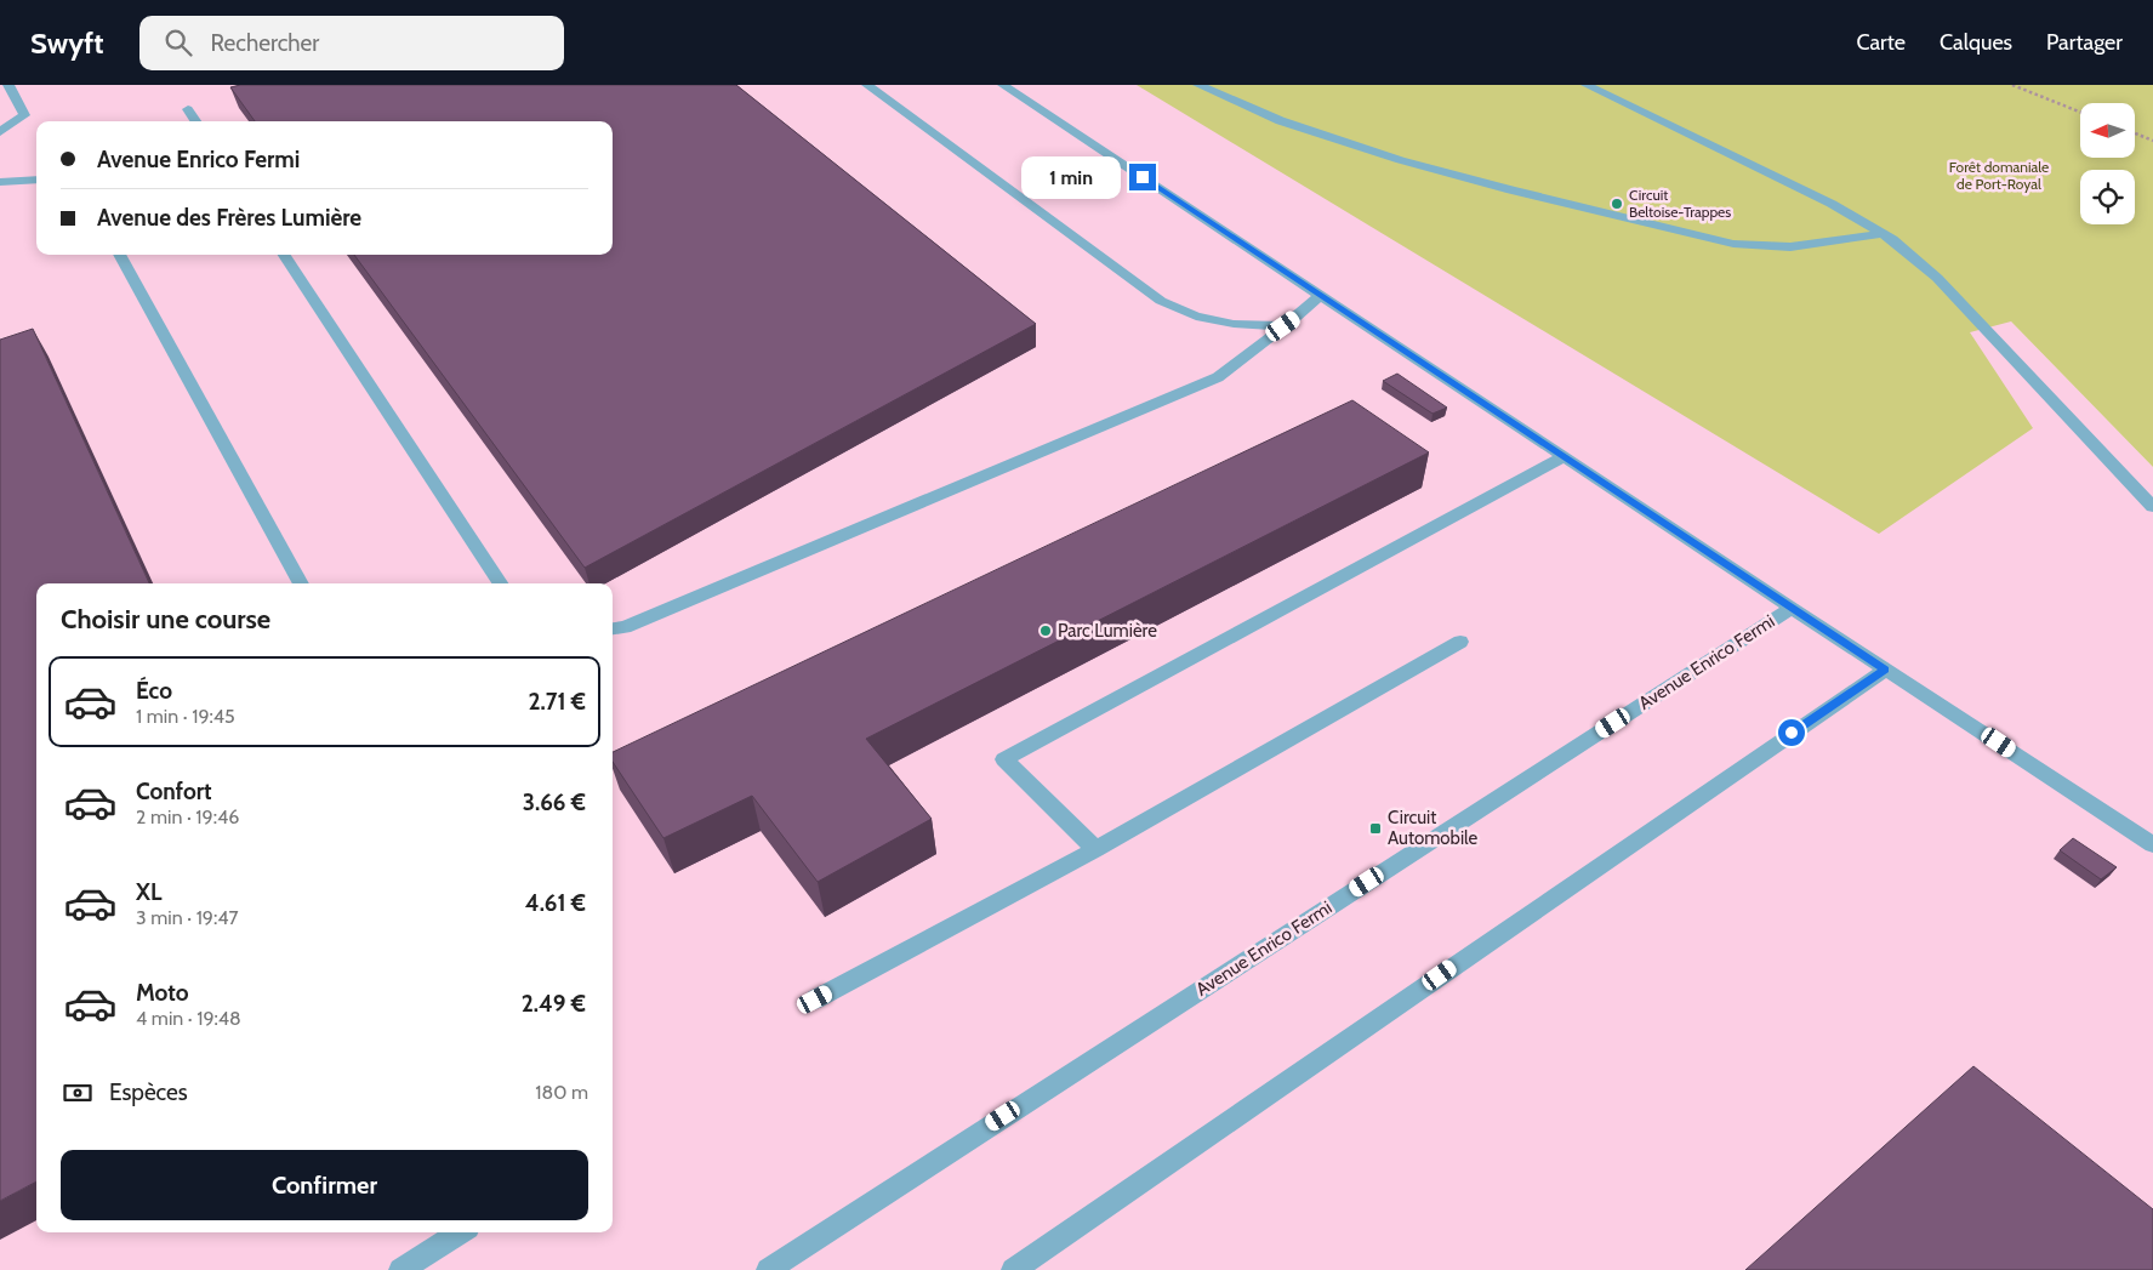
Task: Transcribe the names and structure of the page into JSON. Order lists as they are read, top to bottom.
{
  "streets": {
    "street": ["Avenue Enrico Fermi"]
  },
  "parks": ["Forêt domaniale de Port-Royal"],
  "places": {
    "other": ["Circuit Beltoise-Trappes", "Parc Lumière"],
    "transit": ["Circuit Automobile"]
  },
  "north": "left",
  "page": {
    "header": "Swyft",
    "search": "Rechercher",
    "nav": ["Carte", "Calques", "Partager"],
    "banner": ["Avenue Enrico Fermi", "Avenue des Frères Lumière"],
    "bubble": "1 min",
    "heading": "Choisir une course",
    "list": [
      {
        "name": "Éco",
        "note": "1 min · 19:45",
        "value": "2.71 €"
      },
      {
        "name": "Confort",
        "note": "2 min · 19:46",
        "value": "3.66 €"
      },
      {
        "name": "XL",
        "note": "3 min · 19:47",
        "value": "4.61 €"
      },
      {
        "name": "Moto",
        "note": "4 min · 19:48",
        "value": "2.49 €"
      }
    ],
    "pay": ["Espèces", "180 m"],
    "buttons": "Confirmer"
  }
}
